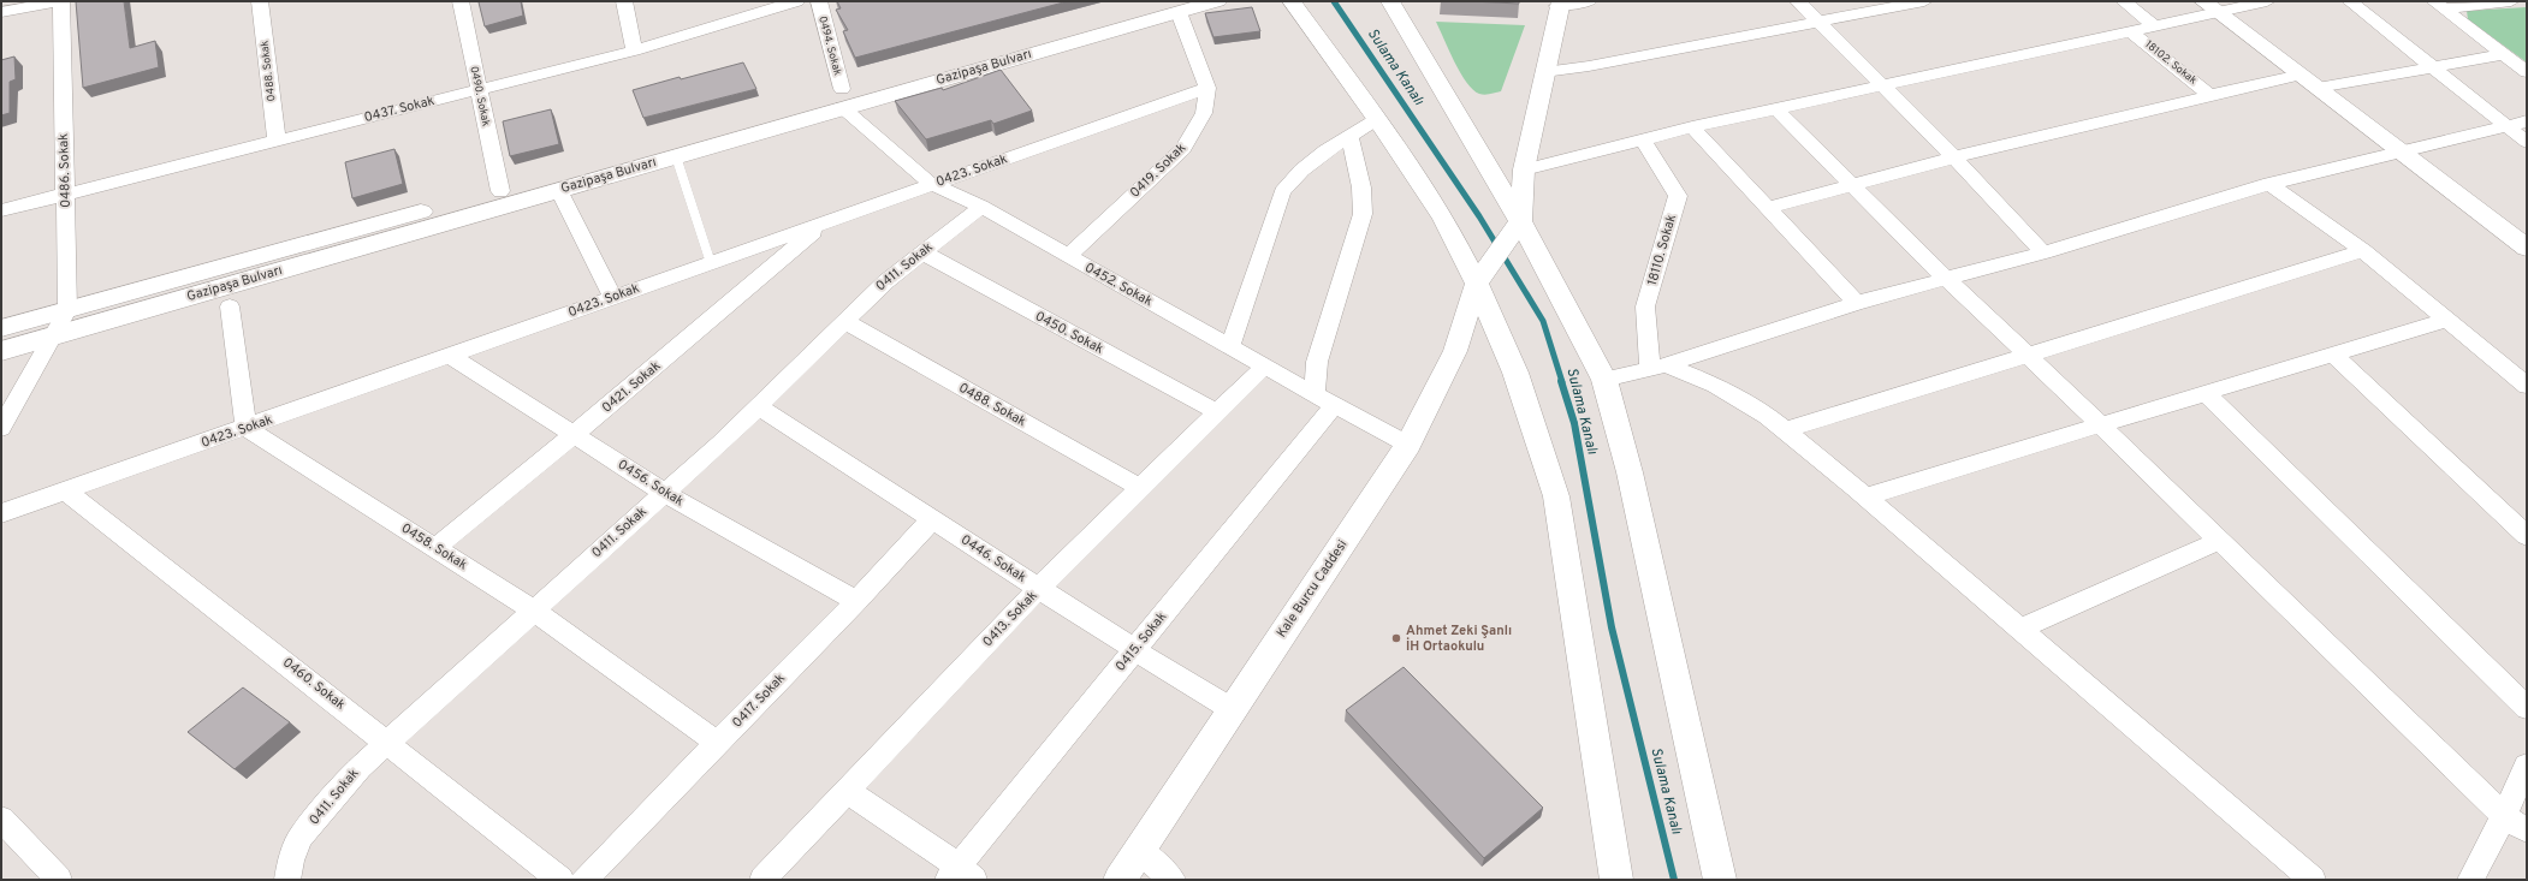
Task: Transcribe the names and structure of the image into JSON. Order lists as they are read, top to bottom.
{
  "streets": {
    "street": [
      "0494. Sokak",
      "18102. Sokak",
      "Gazipaşa Bulvarı",
      "0488. Sokak",
      "0490. Sokak",
      "0437. Sokak",
      "0486. Sokak",
      "0423. Sokak",
      "0419. Sokak",
      "18110. Sokak",
      "0411. Sokak",
      "0452. Sokak",
      "0450. Sokak",
      "0421. Sokak",
      "0456. Sokak",
      "0458. Sokak",
      "0446. Sokak",
      "Kale Burcu Caddesi",
      "0413. Sokak",
      "0415. Sokak",
      "0460. Sokak",
      "0417. Sokak"
    ]
  },
  "crossings": [
    ["0494. Sokak", "Gazipaşa Bulvarı"],
    ["0494. Sokak", "0452. Sokak"],
    ["Gazipaşa Bulvarı", "0490. Sokak"],
    ["Gazipaşa Bulvarı", "0486. Sokak"],
    ["Gazipaşa Bulvarı", "0419. Sokak"],
    ["Gazipaşa Bulvarı", "0452. Sokak"],
    ["0488. Sokak", "0437. Sokak"],
    ["0488. Sokak", "0411. Sokak"],
    ["0488. Sokak", "0413. Sokak"],
    ["0490. Sokak", "0437. Sokak"],
    ["0437. Sokak", "0486. Sokak"],
    ["0423. Sokak", "0419. Sokak"],
    ["0423. Sokak", "0452. Sokak"],
    ["0423. Sokak", "0421. Sokak"],
    ["0423. Sokak", "0456. Sokak"],
    ["0423. Sokak", "0458. Sokak"],
    ["0423. Sokak", "0460. Sokak"],
    ["0419. Sokak", "0452. Sokak"],
    ["0411. Sokak", "0452. Sokak"],
    ["0411. Sokak", "0450. Sokak"],
    ["0411. Sokak", "0456. Sokak"],
    ["0411. Sokak", "0458. Sokak"],
    ["0411. Sokak", "0446. Sokak"],
    ["0411. Sokak", "0460. Sokak"],
    ["0452. Sokak", "Kale Burcu Caddesi"],
    ["0452. Sokak", "0413. Sokak"],
    ["0452. Sokak", "0415. Sokak"],
    ["0450. Sokak", "0413. Sokak"],
    ["0421. Sokak", "0456. Sokak"],
    ["0421. Sokak", "0458. Sokak"],
    ["0456. Sokak", "0417. Sokak"],
    ["0458. Sokak", "0417. Sokak"],
    ["0446. Sokak", "Kale Burcu Caddesi"],
    ["0446. Sokak", "0413. Sokak"],
    ["0446. Sokak", "0415. Sokak"],
    ["0446. Sokak", "0417. Sokak"]
  ],
  "water": ["Sulama Kanalı"],
  "places": ["Ahmet Zeki Şanlı İH Ortaokulu"]
}
